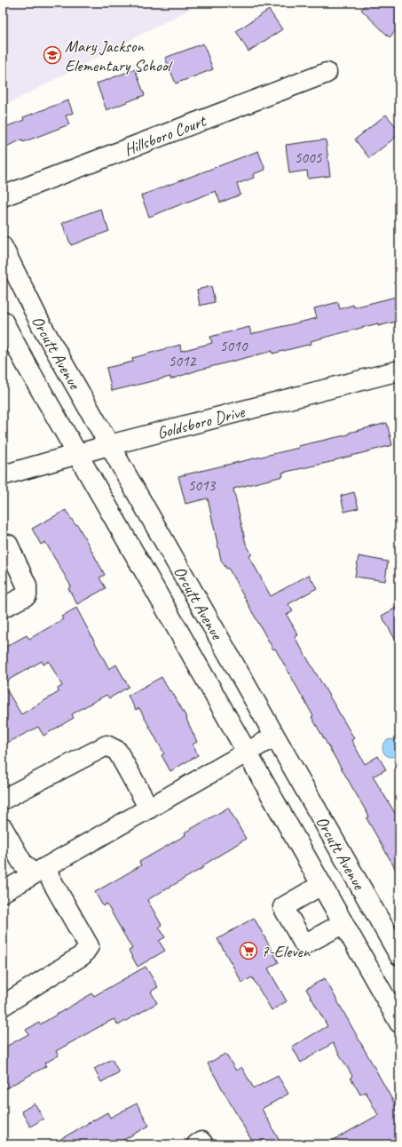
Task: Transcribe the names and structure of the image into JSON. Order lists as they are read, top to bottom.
{
  "streets": {
    "main road": ["Hillsboro Court", "Orcutt Avenue", "Goldsboro Drive"]
  },
  "crossings": [
    ["Orcutt Avenue", "Goldsboro Drive"]
  ],
  "places": {
    "school or university": ["Mary Jackson Elementary School"],
    "supermarket": ["7-Eleven"]
  },
  "house_numbers": [
    "5005",
    "5010",
    "5012",
    "5013"
  ]
}
